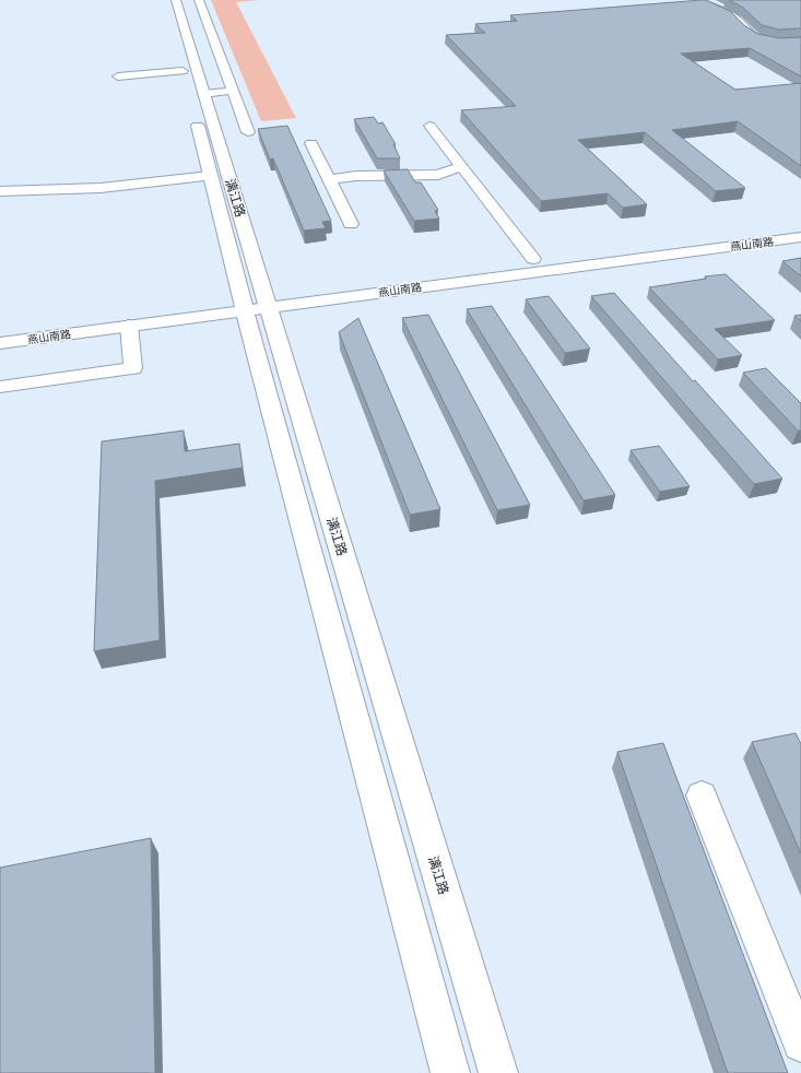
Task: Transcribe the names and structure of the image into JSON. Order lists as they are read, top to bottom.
{
  "streets": {
    "street": ["漓江路", "燕山南路"]
  },
  "crossings": [
    ["漓江路", "燕山南路"]
  ]
}
